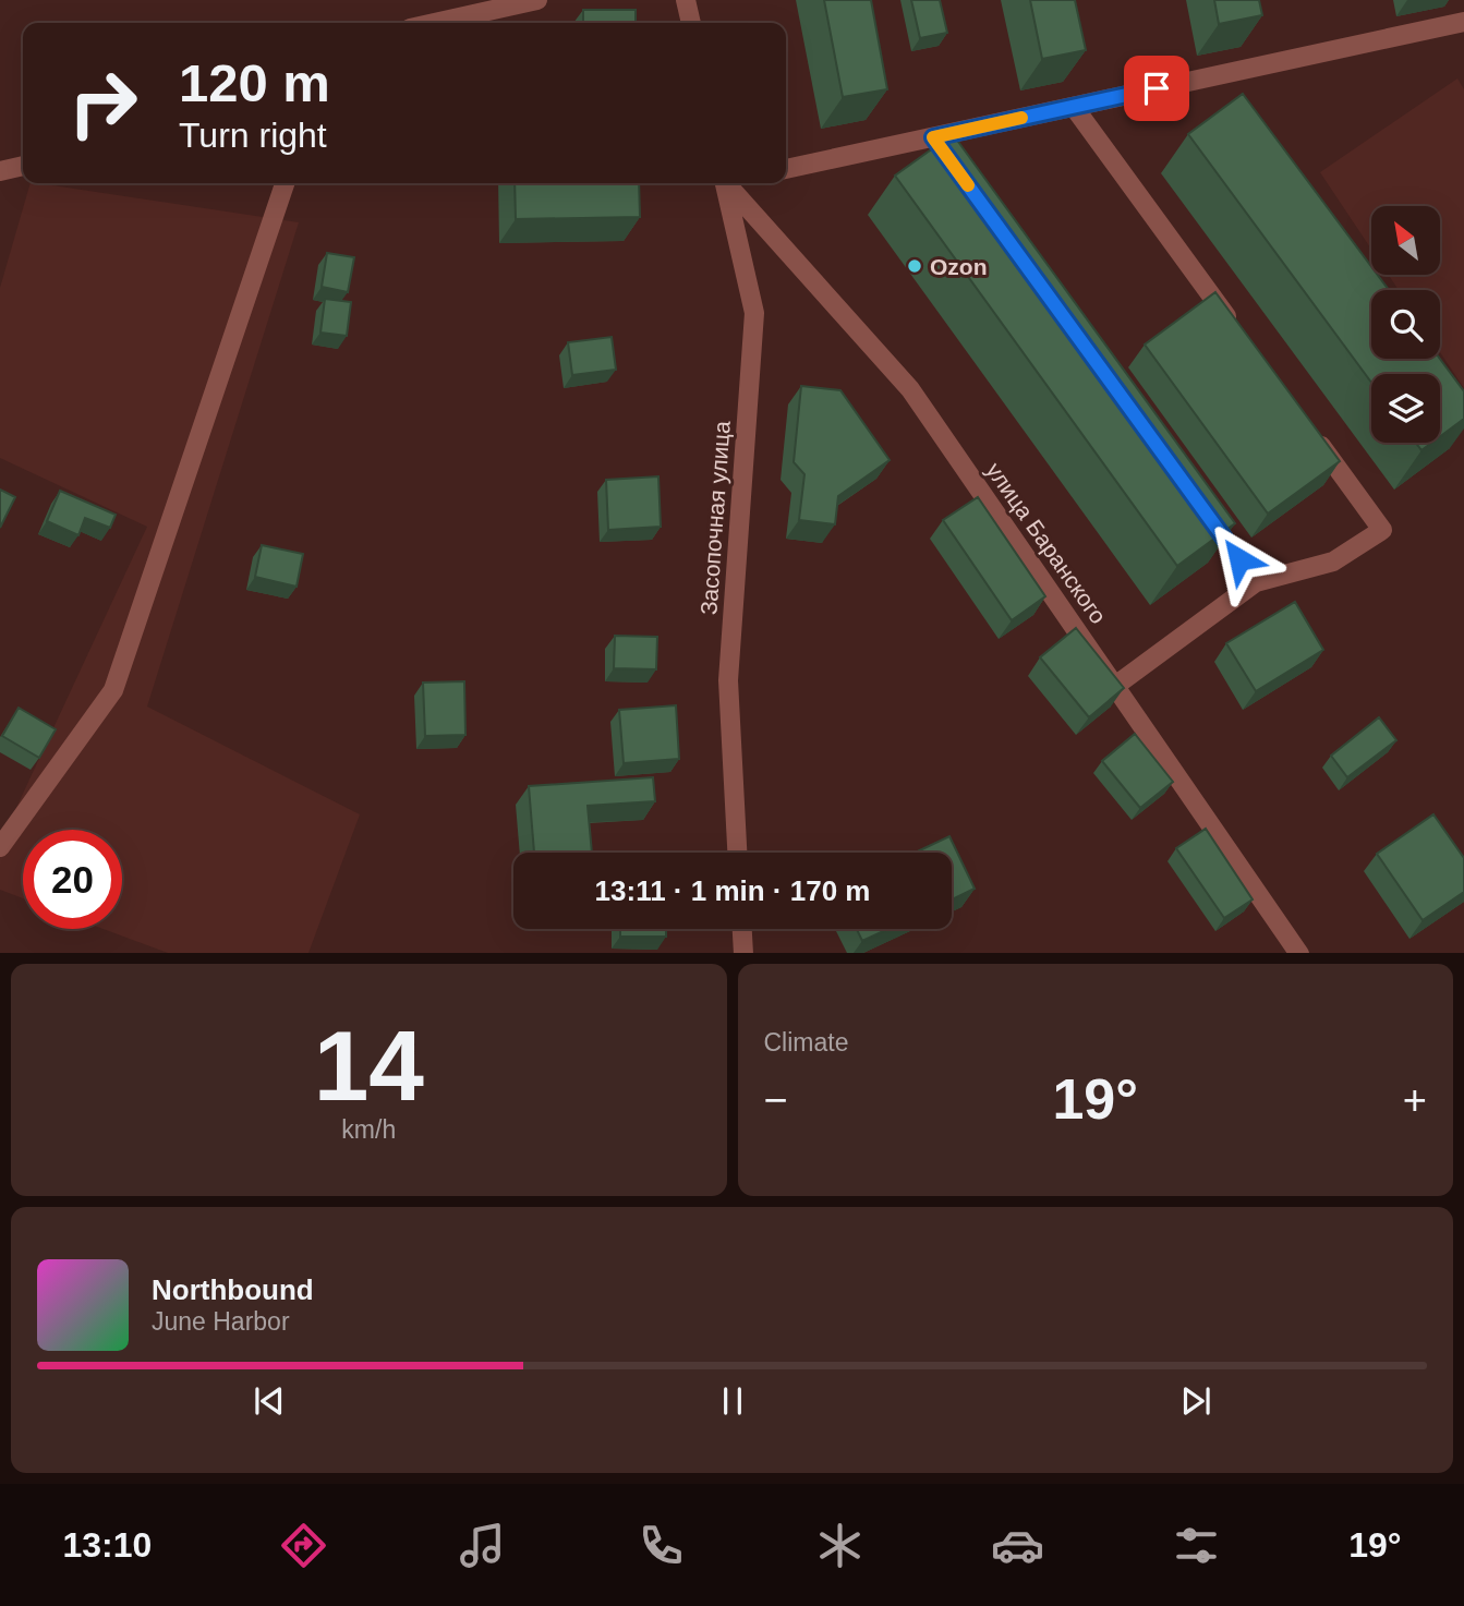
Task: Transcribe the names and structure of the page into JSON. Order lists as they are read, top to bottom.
{
  "streets": {
    "street": ["Засопочная улица", "улица Баранского"]
  },
  "places": ["Ozon"],
  "north": "top left",
  "page": {
    "turn": ["120 m", "Turn right"],
    "limit": "20",
    "trip": "13:11 · 1 min · 170 m",
    "tile": [
      ["14", "km/h"],
      "Climate"
    ],
    "heat": ["−", "19°", "+"],
    "song": ["Northbound", "June Harbor"],
    "tabs": ["13:10", "19°"]
  }
}
